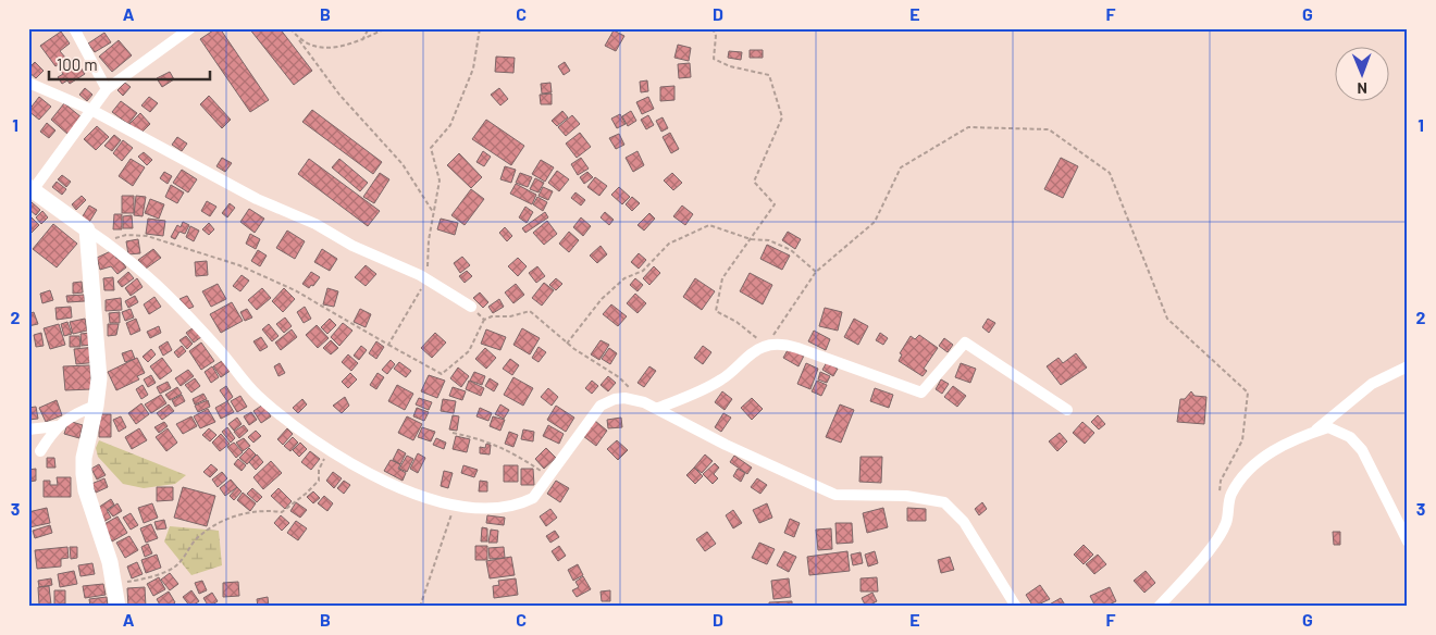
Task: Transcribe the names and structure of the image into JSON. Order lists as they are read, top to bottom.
{
  "scale_bar": "100 m",
  "north": "bottom",
  "grid": {
    "columns": [
      "A",
      "B",
      "C",
      "D",
      "E",
      "F",
      "G"
    ],
    "rows": ["1", "2", "3"]
  }
}
